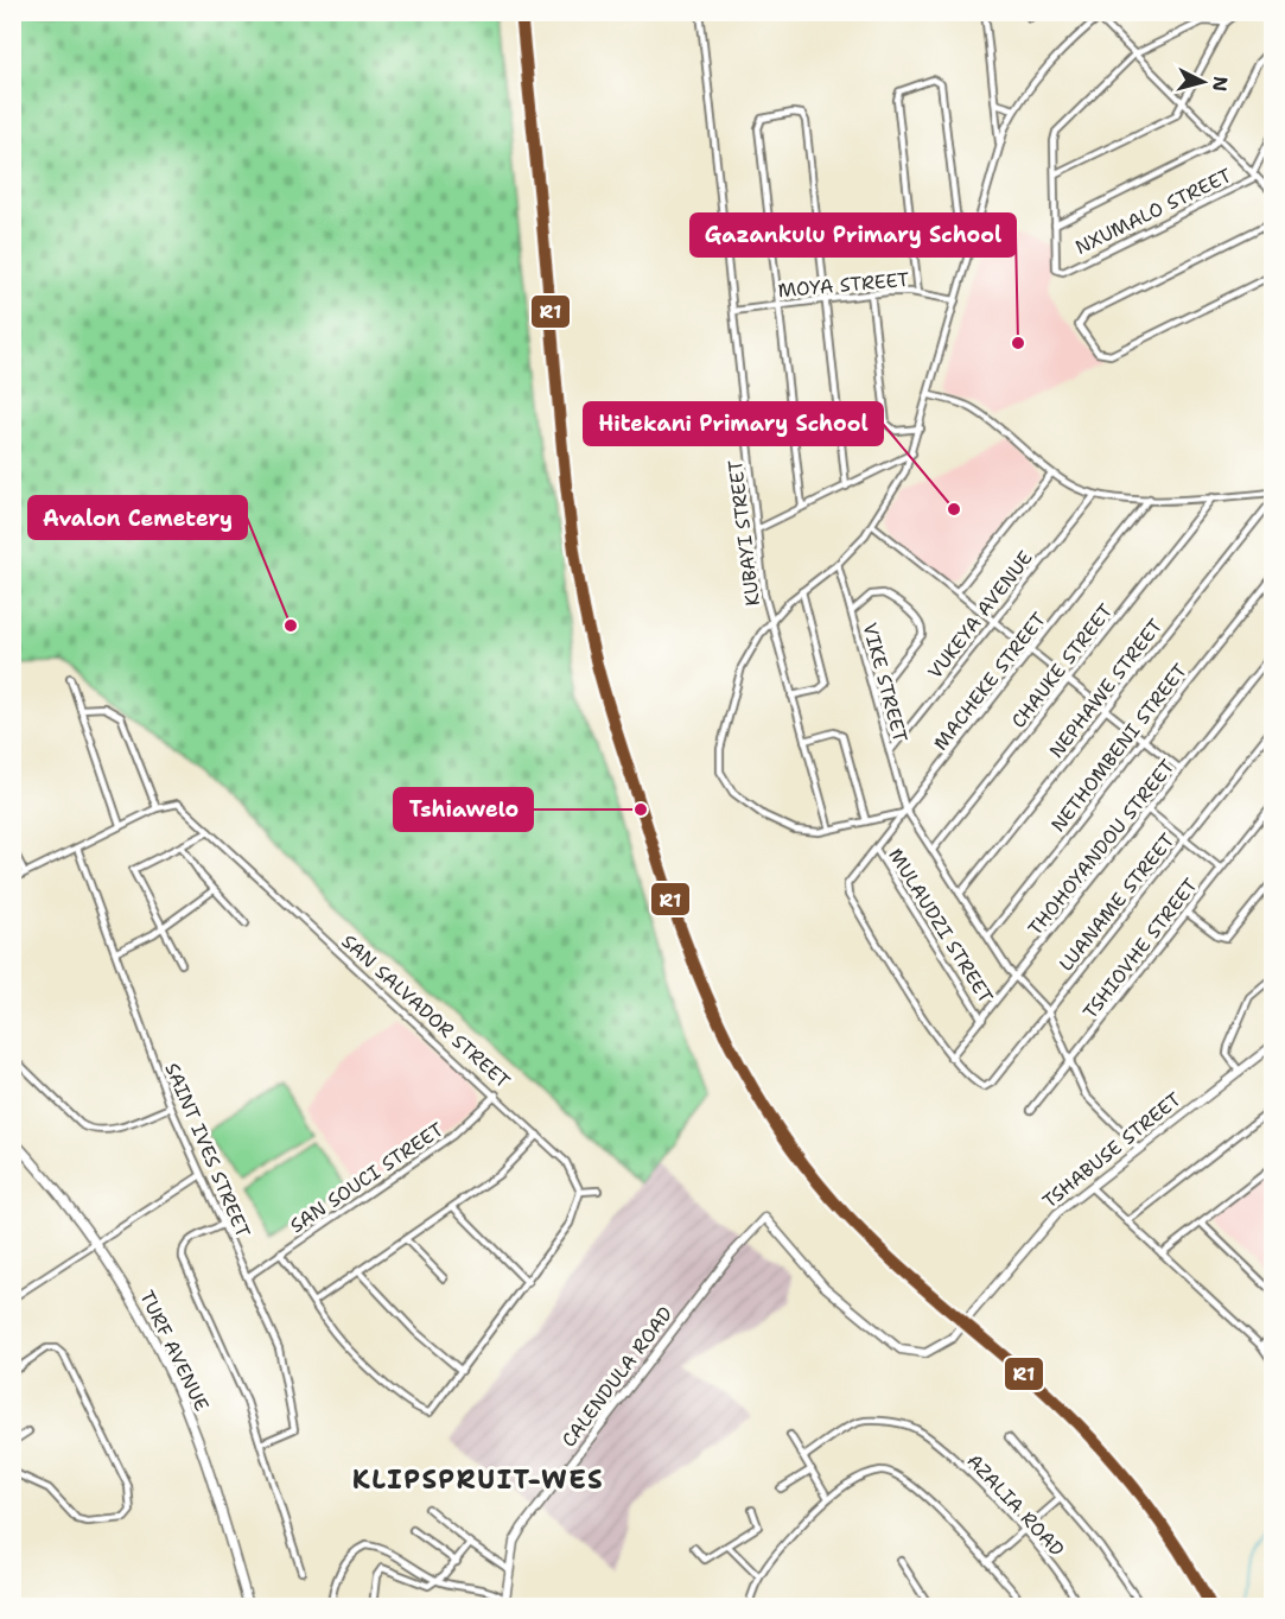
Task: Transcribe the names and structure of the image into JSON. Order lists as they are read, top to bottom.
{
  "streets": {
    "main road": ["TURF AVENUE"],
    "street": [
      "NXUMALO STREET",
      "MOYA STREET",
      "KUBAYI STREET",
      "VUKEYA AVENUE",
      "CHAUKE STREET",
      "MACHEKE STREET",
      "VIKE STREET",
      "NEPHAWE STREET",
      "NETHOMBENI STREET",
      "THOHOYANDOU STREET",
      "LUANAME STREET",
      "MULAUDZI STREET",
      "TSHIOVHE STREET",
      "SAN SALVADOR STREET",
      "SAINT IVES STREET",
      "TSHABUSE STREET",
      "SAN SOUCI STREET",
      "CALENDULA ROAD",
      "AZALIA ROAD"
    ]
  },
  "crossings": [
    ["MOYA STREET", "KUBAYI STREET"],
    ["VUKEYA AVENUE", "VIKE STREET"],
    ["CHAUKE STREET", "VIKE STREET"],
    ["MACHEKE STREET", "VIKE STREET"],
    ["MACHEKE STREET", "THOHOYANDOU STREET"],
    ["MACHEKE STREET", "LUANAME STREET"],
    ["MACHEKE STREET", "MULAUDZI STREET"],
    ["VIKE STREET", "NEPHAWE STREET"],
    ["VIKE STREET", "NETHOMBENI STREET"],
    ["VIKE STREET", "THOHOYANDOU STREET"],
    ["VIKE STREET", "LUANAME STREET"],
    ["THOHOYANDOU STREET", "LUANAME STREET"],
    ["THOHOYANDOU STREET", "MULAUDZI STREET"],
    ["SAN SALVADOR STREET", "SAN SOUCI STREET"],
    ["SAINT IVES STREET", "SAN SOUCI STREET"],
    ["TSHABUSE STREET", "CALENDULA ROAD"]
  ],
  "districts": ["KLIPSPRUIT-WES"],
  "places": [
    "Gazankulu Primary School",
    "Hitekani Primary School",
    "Avalon Cemetery",
    "Tshiawelo"
  ],
  "lines": ["transit line R1"],
  "north": "right"
}
